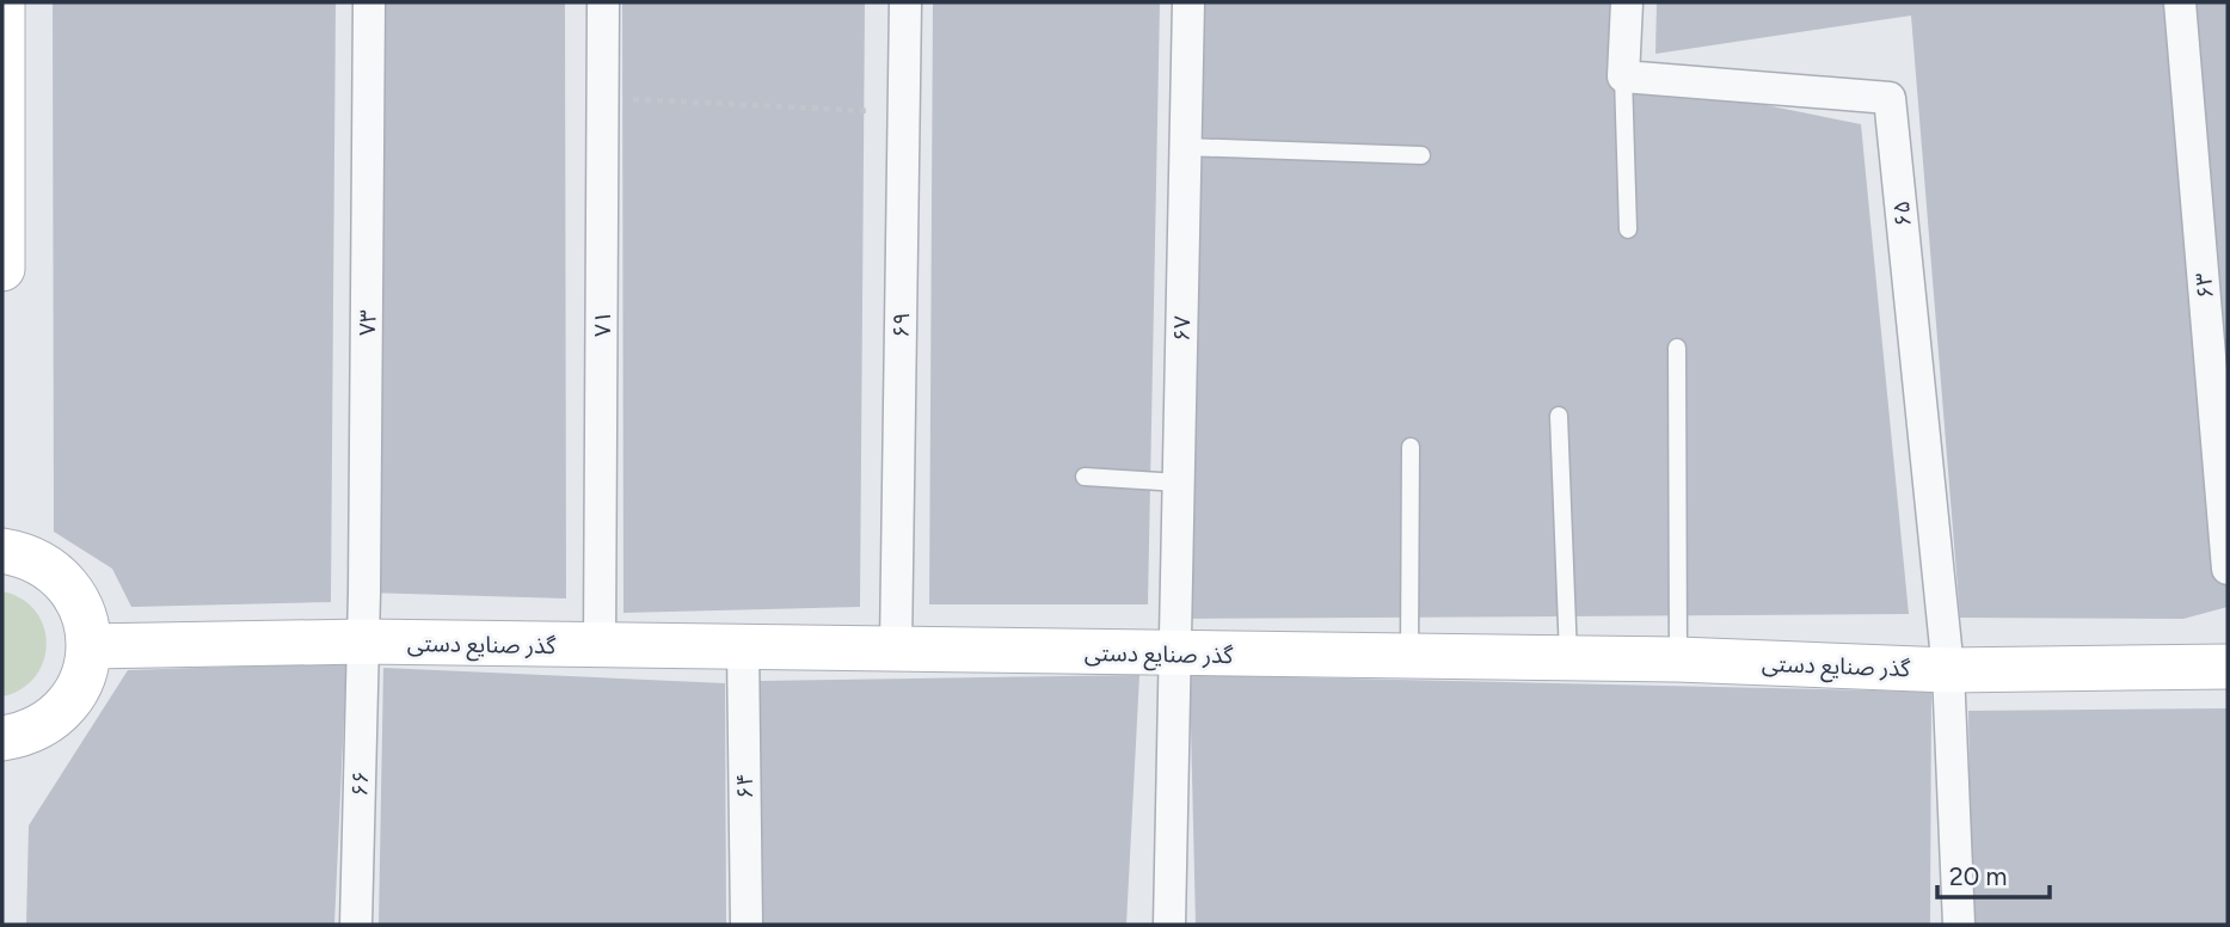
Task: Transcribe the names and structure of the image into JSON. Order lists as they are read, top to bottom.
{
  "streets": {
    "main road": ["گذر صنایع دستی"],
    "street": [
      "۶۵",
      "۶۳",
      "۷۳",
      "۷۱",
      "۶۹",
      "۶۷",
      "۶۶",
      "۶۴"
    ]
  },
  "crossings": [
    ["۶۵", "گذر صنایع دستی"],
    ["۷۳", "گذر صنایع دستی"],
    ["۷۳", "۶۶"],
    ["۷۱", "گذر صنایع دستی"],
    ["۶۹", "گذر صنایع دستی"],
    ["۶۷", "گذر صنایع دستی"],
    ["گذر صنایع دستی", "۶۶"],
    ["گذر صنایع دستی", "۶۴"]
  ],
  "scale_bar": "20 m"
}
